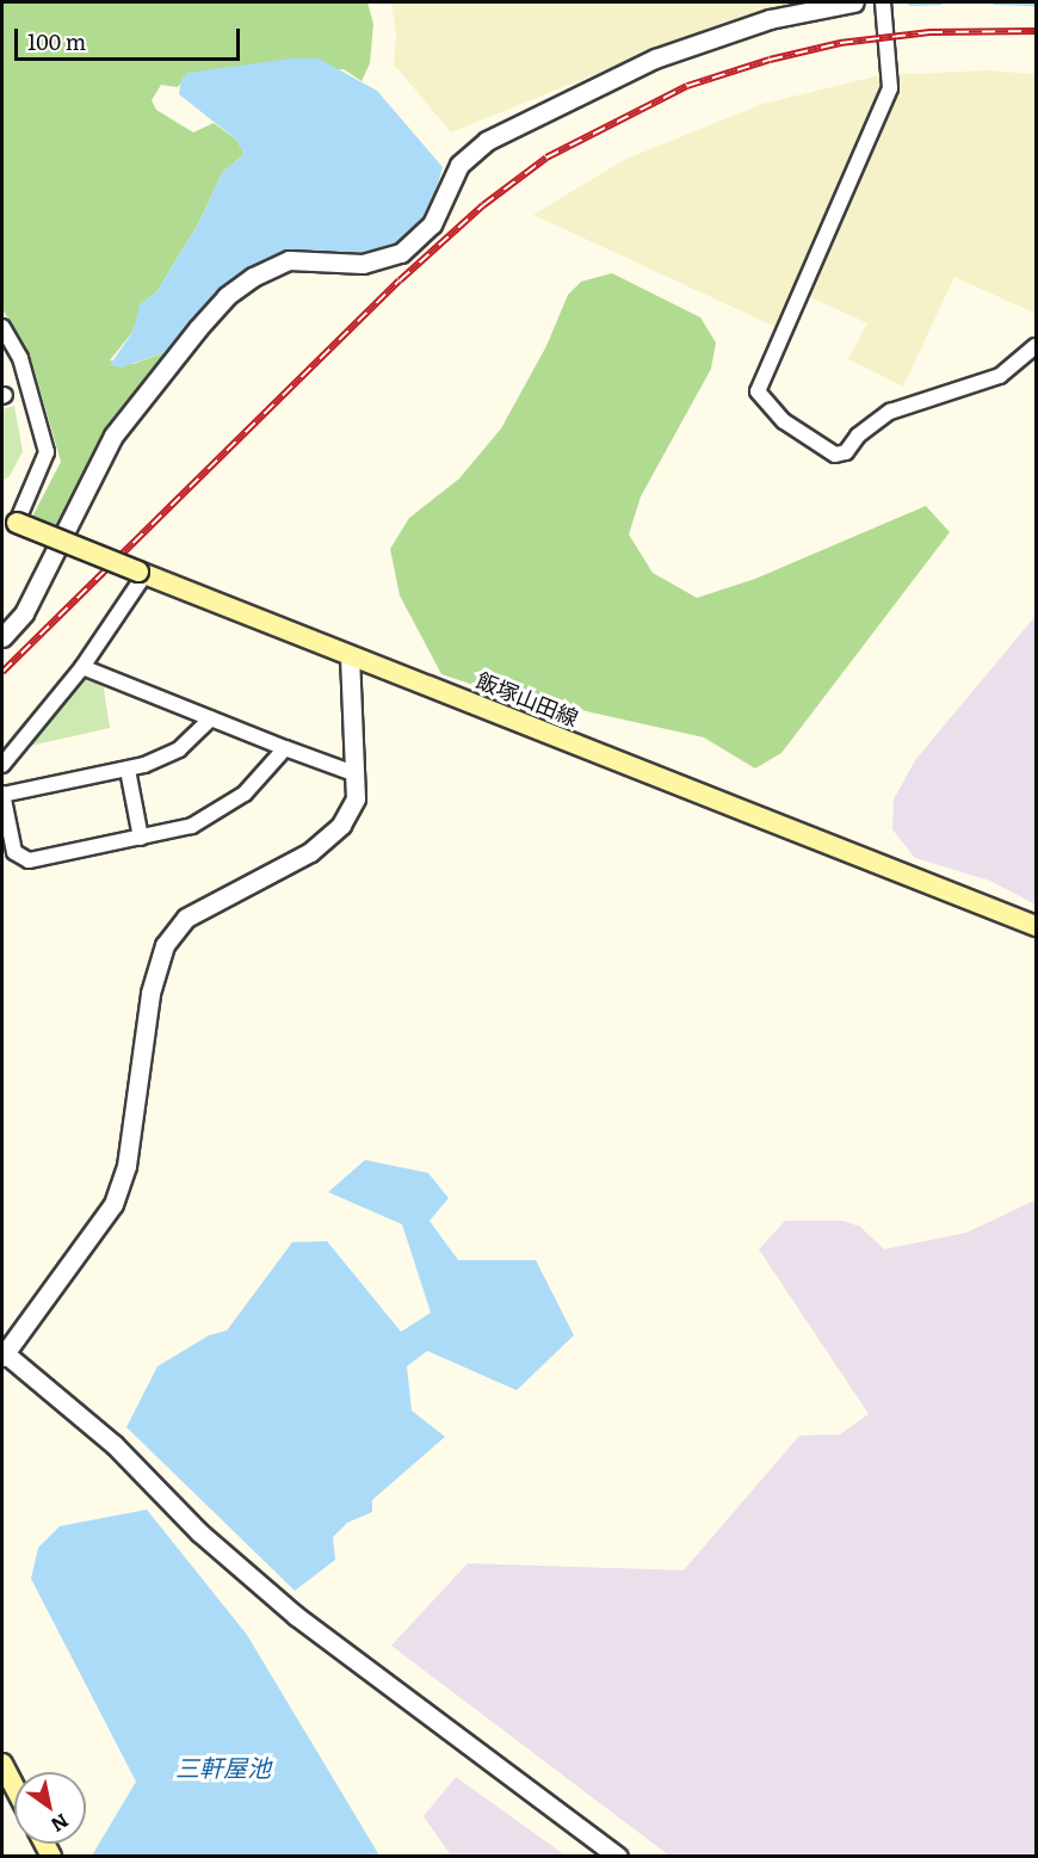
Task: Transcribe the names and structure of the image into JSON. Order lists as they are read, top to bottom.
{
  "streets": {
    "main road": ["飯塚山田線"]
  },
  "water": ["三軒屋池"],
  "scale_bar": "100 m",
  "north": "bottom right"
}
